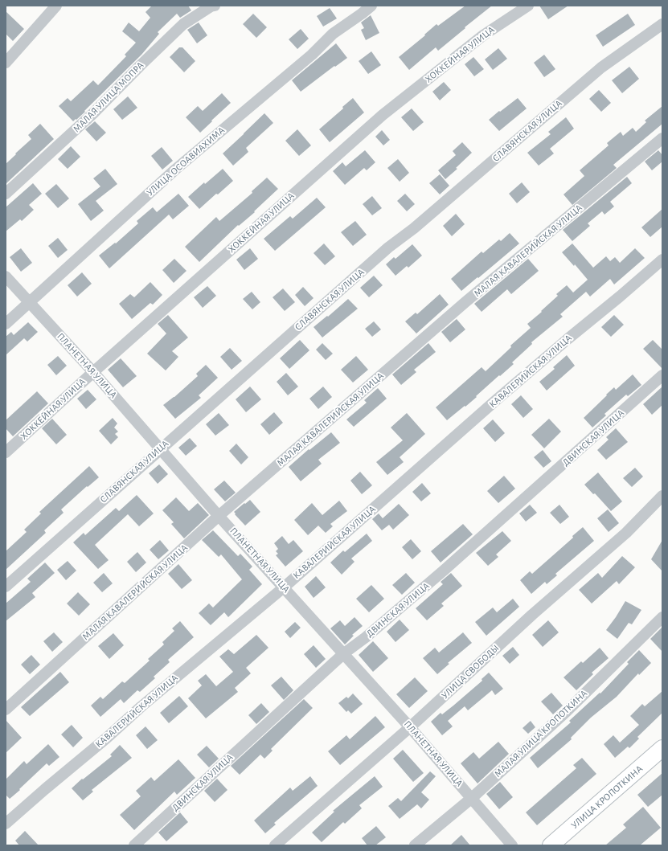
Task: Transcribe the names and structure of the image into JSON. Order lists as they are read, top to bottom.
{
  "streets": {
    "main road": ["УЛИЦА КРОПОТКИНА"],
    "street": [
      "ХОККЕЙНАЯ УЛИЦА",
      "МАЛАЯ УЛИЦА МОПРА",
      "СЛАВЯНСКАЯ УЛИЦА",
      "УЛИЦА ОСОАВИАХИМА",
      "МАЛАЯ КАВАЛЕРИЙСКАЯ УЛИЦА",
      "ПЛАНЕТНАЯ УЛИЦА",
      "КАВАЛЕРИЙСКАЯ УЛИЦА",
      "ДВИНСКАЯ УЛИЦА",
      "УЛИЦА СВОБОДЫ",
      "МАЛАЯ УЛИЦА КРОПОТКИНА"
    ]
  },
  "crossings": [
    ["ХОККЕЙНАЯ УЛИЦА", "ПЛАНЕТНАЯ УЛИЦА"],
    ["СЛАВЯНСКАЯ УЛИЦА", "ПЛАНЕТНАЯ УЛИЦА"],
    ["УЛИЦА ОСОАВИАХИМА", "ПЛАНЕТНАЯ УЛИЦА"],
    ["МАЛАЯ КАВАЛЕРИЙСКАЯ УЛИЦА", "ПЛАНЕТНАЯ УЛИЦА"],
    ["ПЛАНЕТНАЯ УЛИЦА", "КАВАЛЕРИЙСКАЯ УЛИЦА"],
    ["ПЛАНЕТНАЯ УЛИЦА", "ДВИНСКАЯ УЛИЦА"],
    ["ПЛАНЕТНАЯ УЛИЦА", "УЛИЦА СВОБОДЫ"],
    ["ПЛАНЕТНАЯ УЛИЦА", "МАЛАЯ УЛИЦА КРОПОТКИНА"]
  ]
}
